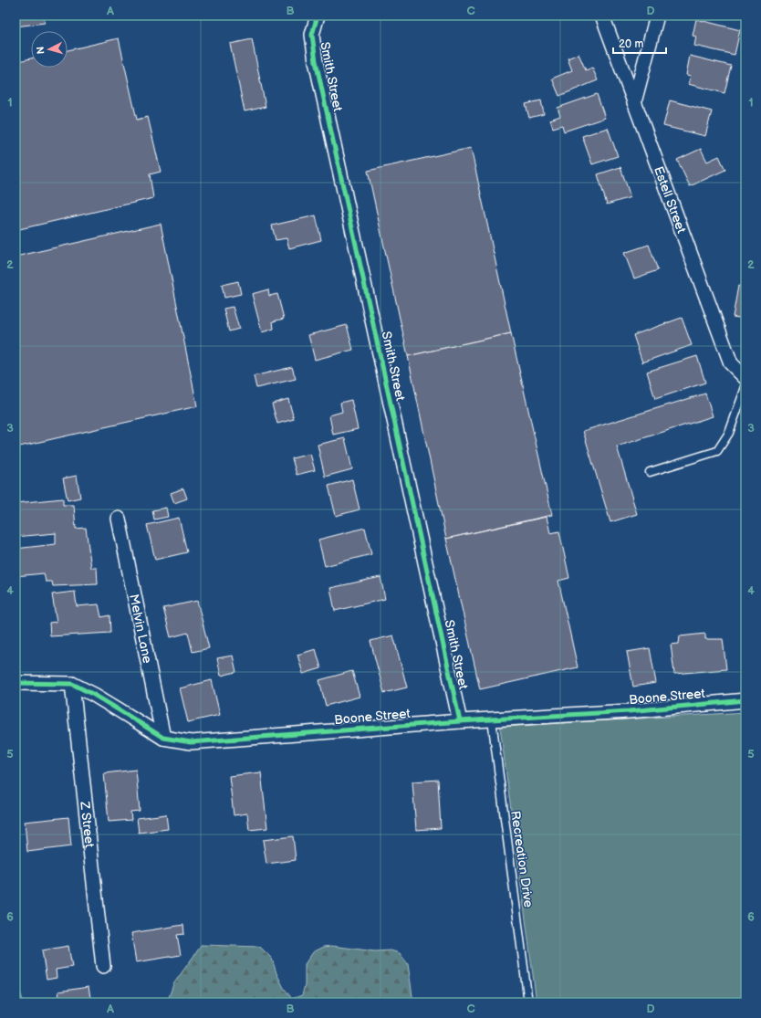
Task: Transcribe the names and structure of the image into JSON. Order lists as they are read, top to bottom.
{
  "streets": {
    "street": [
      "Smith Street",
      "Estell Street",
      "Melvin Lane",
      "Boone Street",
      "Z Street"
    ],
    "lane": ["Recreation Drive"]
  },
  "crossings": [
    ["Smith Street", "Boone Street"],
    ["Melvin Lane", "Boone Street"],
    ["Boone Street", "Z Street"],
    ["Boone Street", "Recreation Drive"]
  ],
  "scale_bar": "20 m",
  "north": "left",
  "grid": {
    "columns": [
      "A",
      "B",
      "C",
      "D"
    ],
    "rows": [
      "1",
      "2",
      "3",
      "4",
      "5",
      "6"
    ]
  }
}
